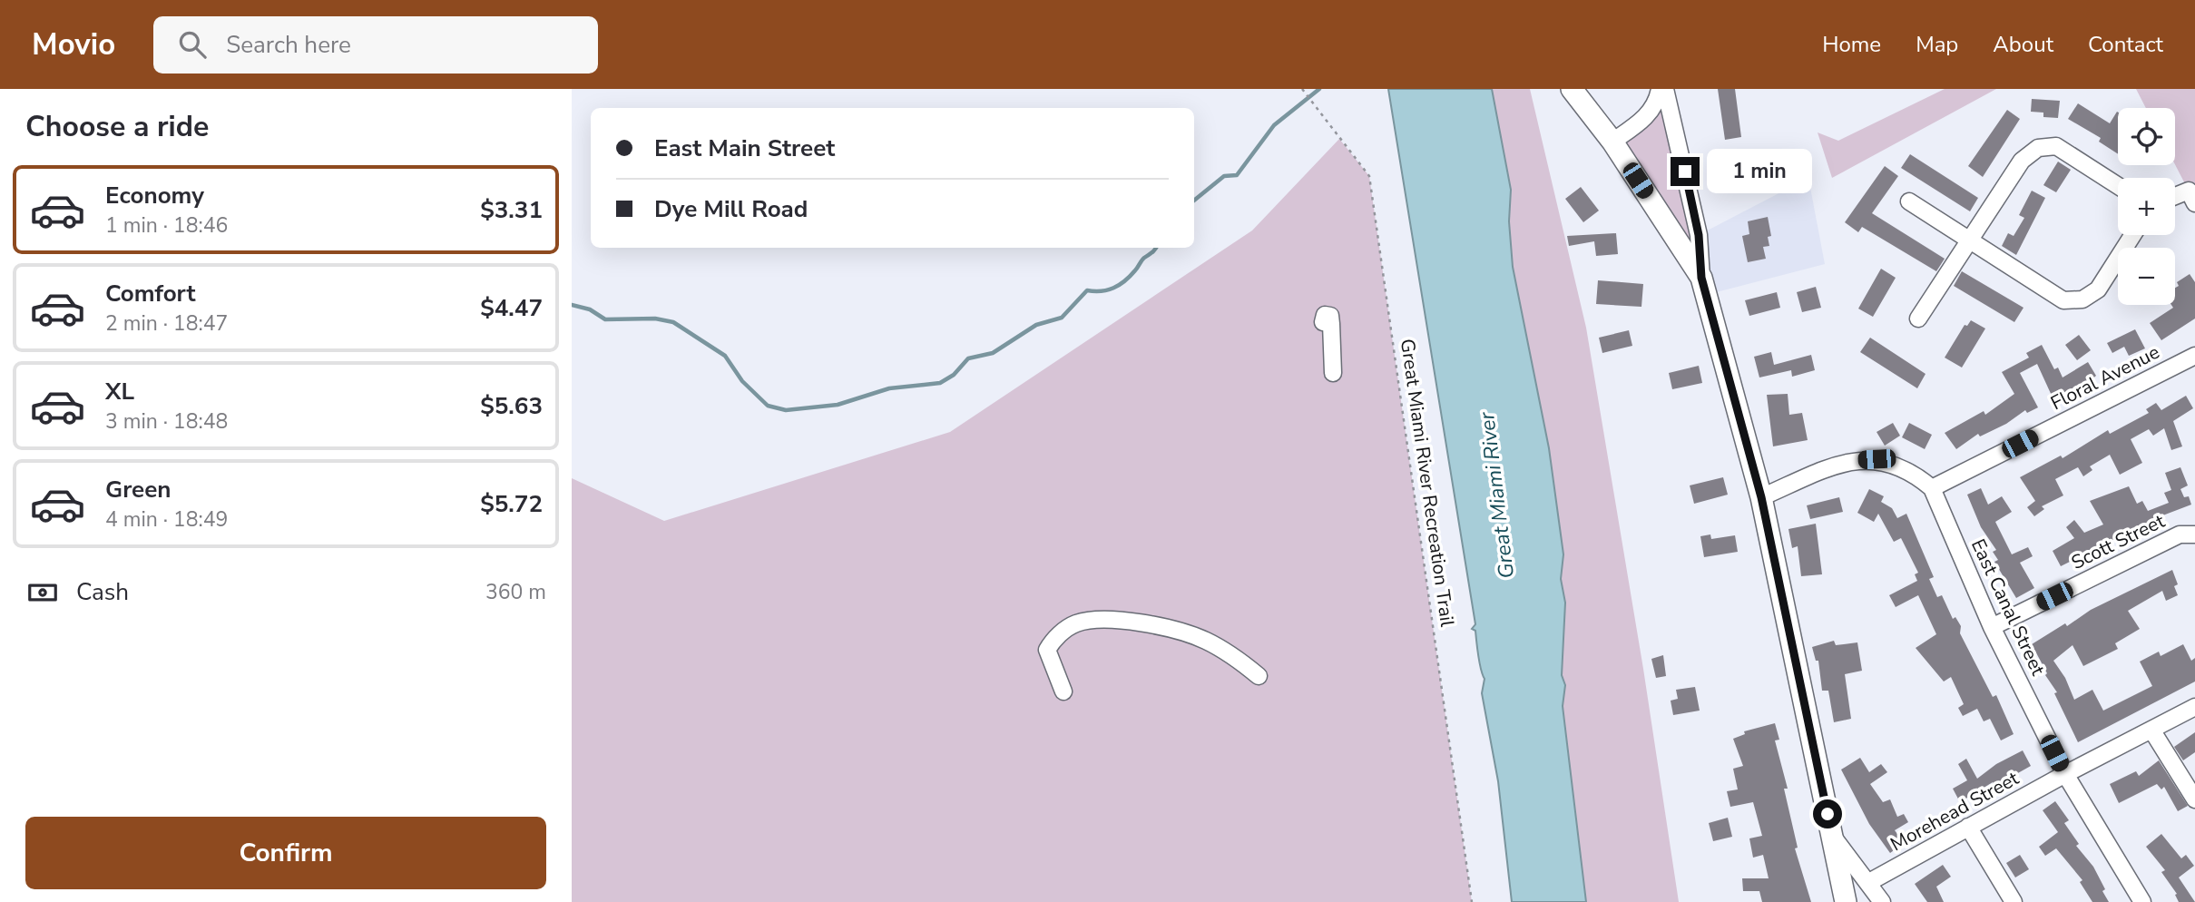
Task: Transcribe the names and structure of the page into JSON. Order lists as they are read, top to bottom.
{
  "streets": {
    "street": [
      "Floral Avenue",
      "Scott Street",
      "East Canal Street",
      "Morehead Street"
    ],
    "path": ["Great Miami River Recreation Trail"]
  },
  "crossings": [
    ["Floral Avenue", "East Canal Street"],
    ["Scott Street", "East Canal Street"],
    ["East Canal Street", "Morehead Street"]
  ],
  "water": ["Great Miami River"],
  "page": {
    "header": "Movio",
    "search": "Search here",
    "nav": [
      "Home",
      "Map",
      "About",
      "Contact"
    ],
    "heading": "Choose a ride",
    "map_buttons": ["+", "−"],
    "banner": ["East Main Street", "Dye Mill Road"],
    "bubble": "1 min",
    "list": [
      {
        "name": "Economy",
        "note": "1 min · 18:46",
        "value": "$3.31"
      },
      {
        "name": "Comfort",
        "note": "2 min · 18:47",
        "value": "$4.47"
      },
      {
        "name": "XL",
        "note": "3 min · 18:48",
        "value": "$5.63"
      },
      {
        "name": "Green",
        "note": "4 min · 18:49",
        "value": "$5.72"
      }
    ],
    "pay": ["Cash", "360 m"],
    "buttons": "Confirm"
  }
}
